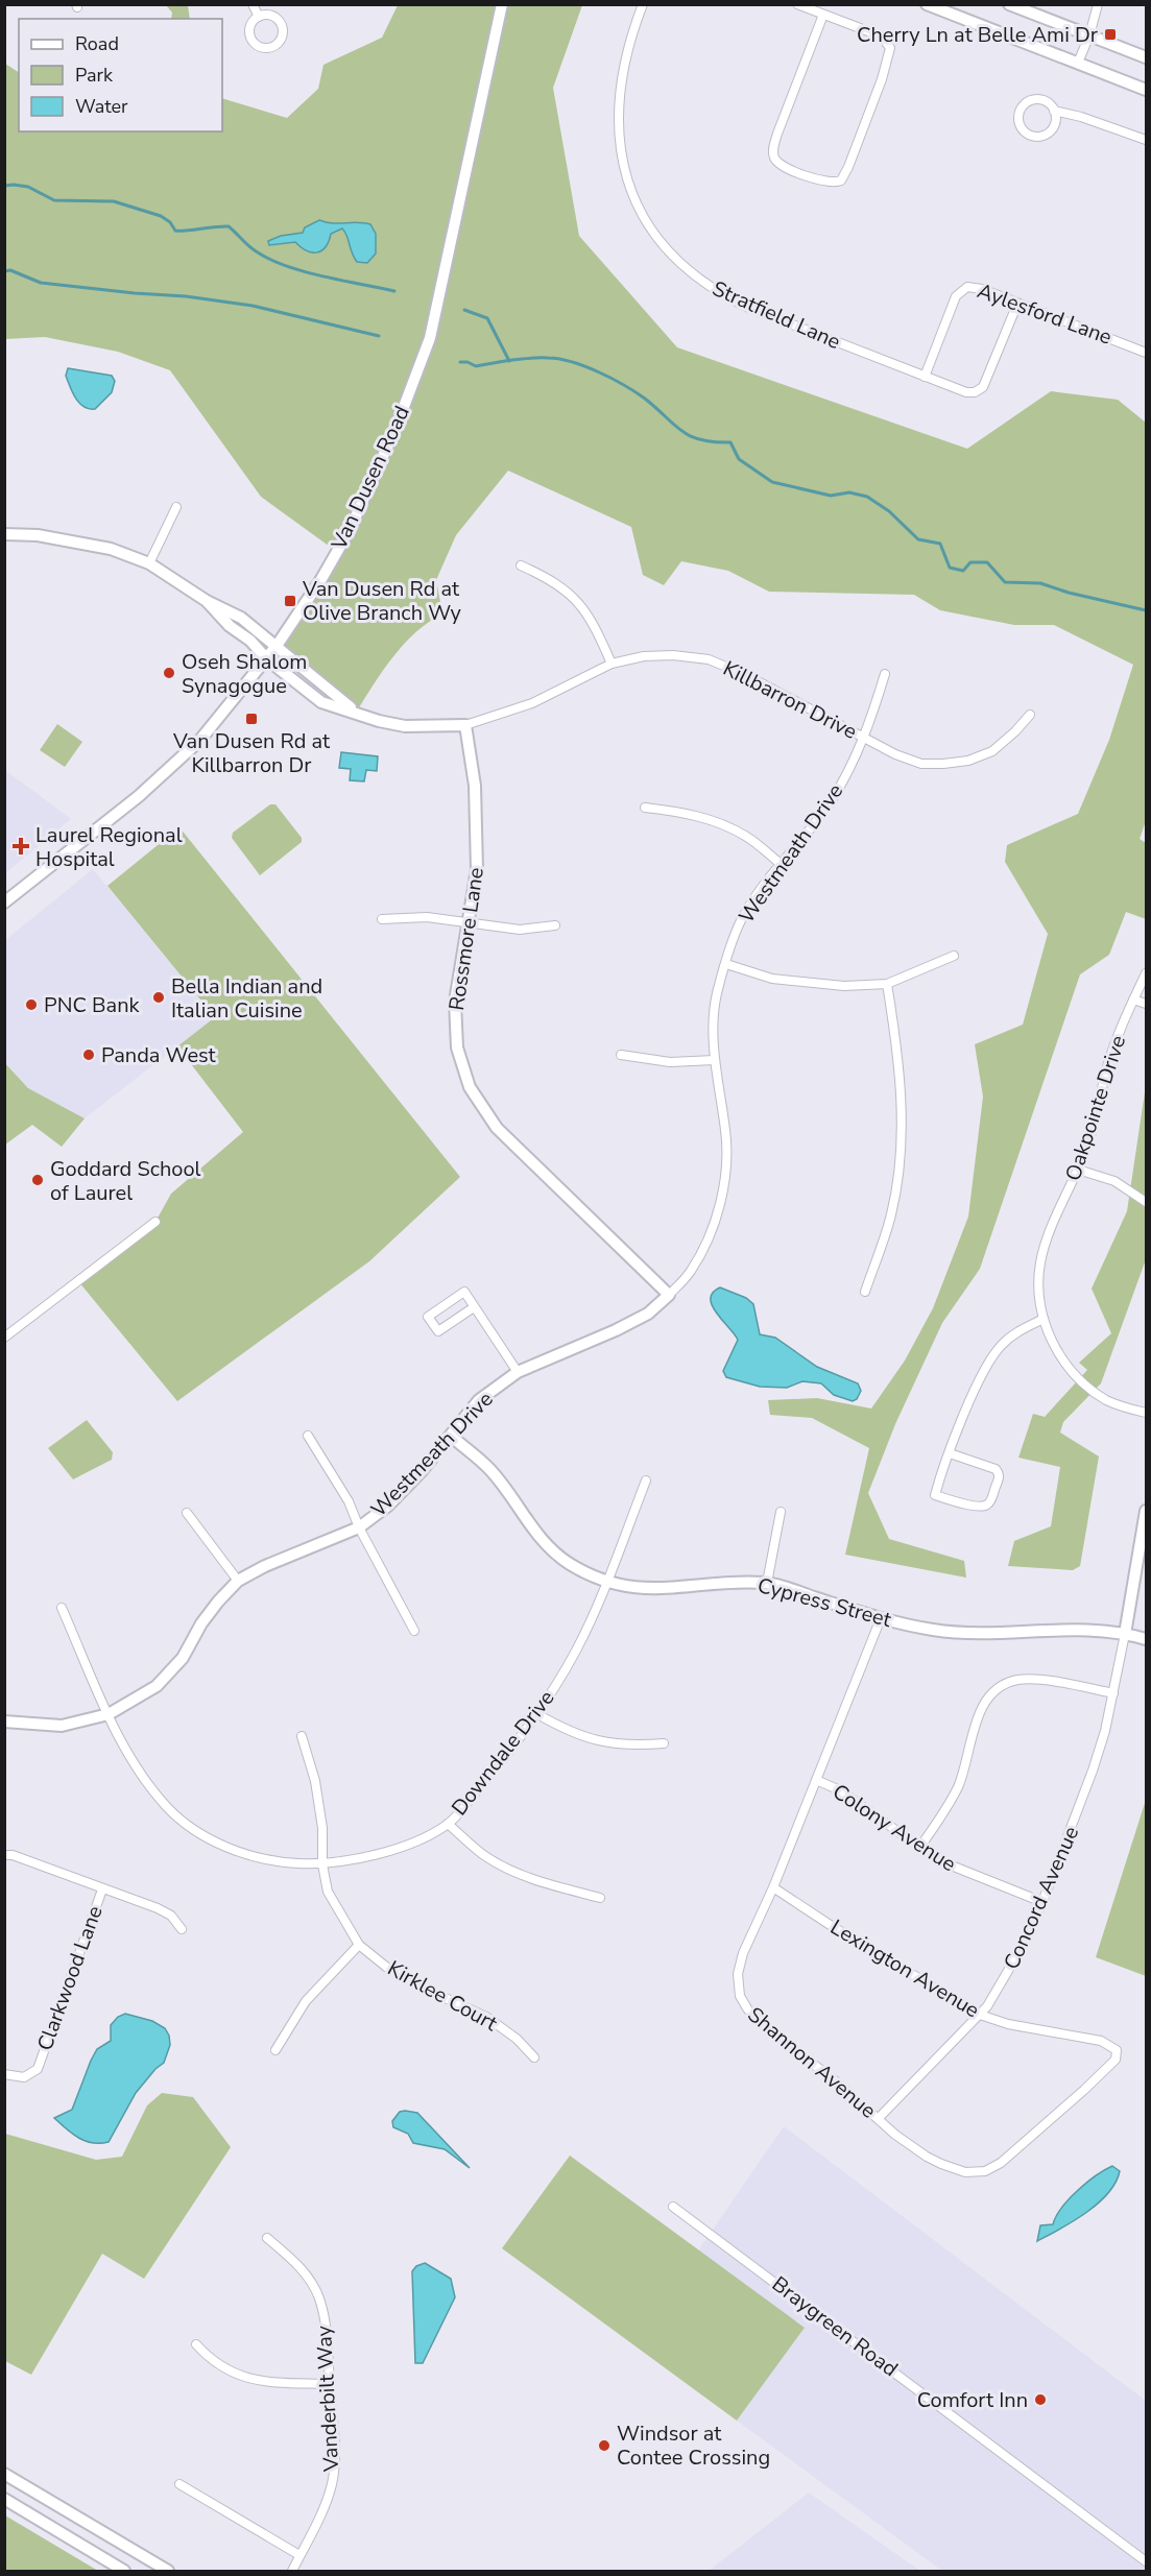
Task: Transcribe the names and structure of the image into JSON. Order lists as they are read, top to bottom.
{
  "streets": {
    "street": [
      "Aylesford Lane",
      "Stratfield Lane",
      "Van Dusen Road",
      "Killbarron Drive",
      "Westmeath Drive",
      "Rossmore Lane",
      "Oakpointe Drive",
      "Cypress Street",
      "Downdale Drive",
      "Colony Avenue",
      "Concord Avenue",
      "Lexington Avenue",
      "Clarkwood Lane",
      "Kirklee Court",
      "Shannon Avenue",
      "Braygreen Road",
      "Vanderbilt Way"
    ]
  },
  "crossings": [
    ["Aylesford Lane", "Stratfield Lane"],
    ["Van Dusen Road", "Killbarron Drive"],
    ["Killbarron Drive", "Westmeath Drive"],
    ["Killbarron Drive", "Rossmore Lane"],
    ["Westmeath Drive", "Rossmore Lane"],
    ["Westmeath Drive", "Cypress Street"],
    ["Westmeath Drive", "Downdale Drive"],
    ["Cypress Street", "Downdale Drive"],
    ["Cypress Street", "Concord Avenue"],
    ["Cypress Street", "Shannon Avenue"],
    ["Downdale Drive", "Kirklee Court"],
    ["Colony Avenue", "Concord Avenue"],
    ["Colony Avenue", "Shannon Avenue"],
    ["Concord Avenue", "Lexington Avenue"],
    ["Concord Avenue", "Shannon Avenue"],
    ["Lexington Avenue", "Shannon Avenue"]
  ],
  "places": {
    "transit": ["Cherry Ln at Belle Ami Dr", "Van Dusen Rd at Olive Branch Wy", "Van Dusen Rd at Killbarron Dr"],
    "other": [
      "Oseh Shalom Synagogue",
      "Bella Indian and Italian Cuisine",
      "PNC Bank",
      "Panda West",
      "Goddard School of Laurel",
      "Comfort Inn",
      "Windsor at Contee Crossing"
    ],
    "health": ["Laurel Regional Hospital"]
  },
  "legend": ["Road", "Park", "Water"]
}
